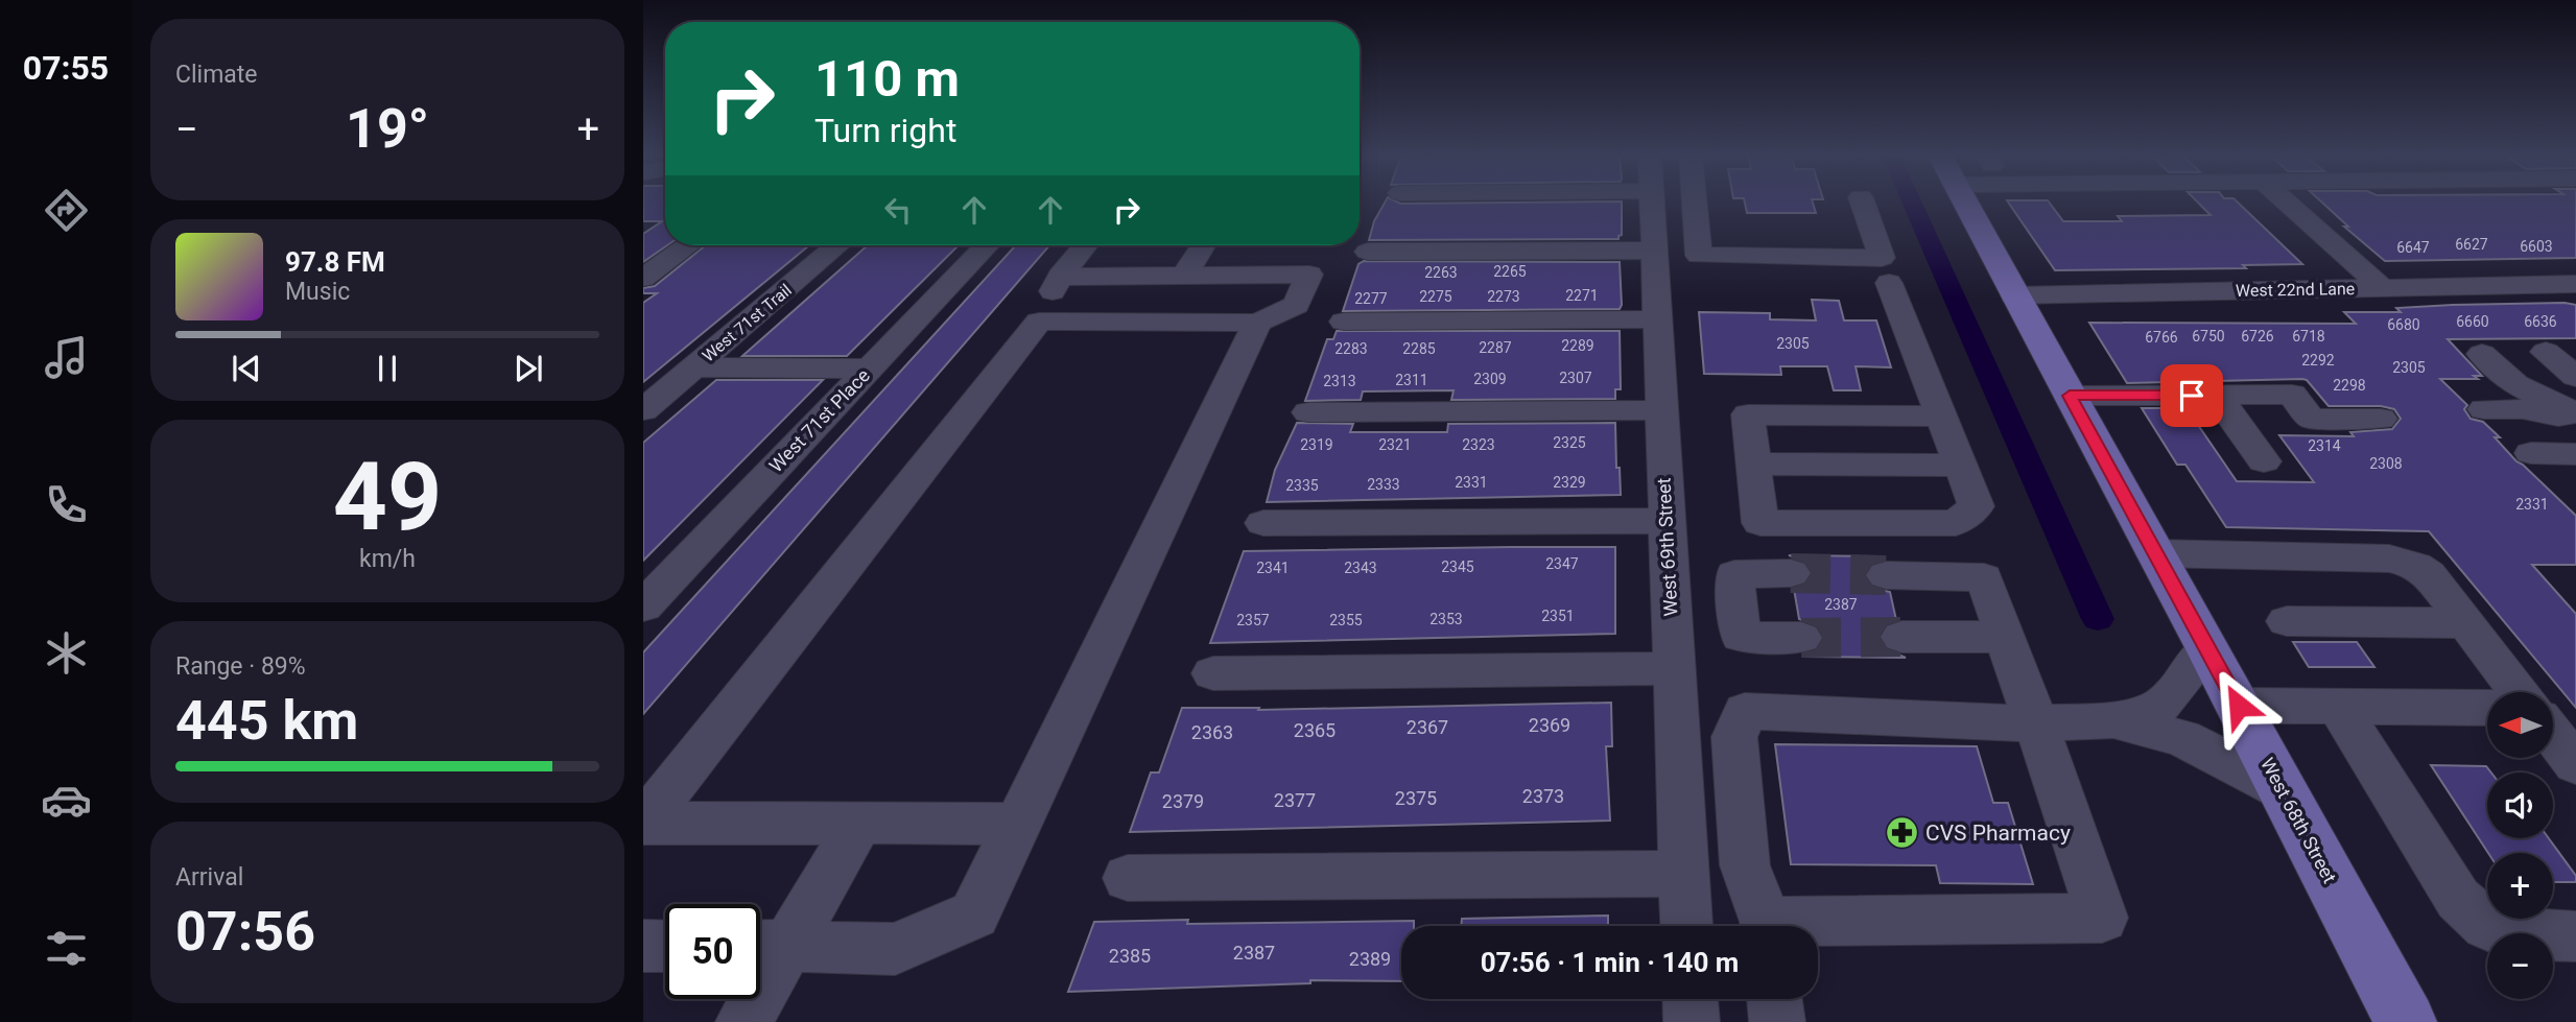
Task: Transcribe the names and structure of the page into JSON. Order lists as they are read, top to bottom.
{
  "streets": {
    "main road": ["West 68th Street"],
    "street": [
      "West 22nd Lane",
      "West 71st Trail",
      "West 71st Place",
      "West 69th Street"
    ]
  },
  "crossings": [
    ["West 22nd Lane", "West 68th Street"]
  ],
  "places": {
    "pharmacy": ["CVS Pharmacy"]
  },
  "house_numbers": [
    "6627",
    "6603",
    "6647",
    "2265",
    "2263",
    "2271",
    "2275",
    "2273",
    "2277",
    "6660",
    "6636",
    "6680",
    "6750",
    "6726",
    "6718",
    "6766",
    "2305",
    "2289",
    "2287",
    "2283",
    "2285",
    "2292",
    "2305",
    "2307",
    "2309",
    "2311",
    "2313",
    "2298",
    "2325",
    "2319",
    "2321",
    "2323",
    "2314",
    "2308",
    "2331",
    "2329",
    "2333",
    "2335",
    "2331",
    "2347",
    "2345",
    "2341",
    "2343",
    "2387",
    "2351",
    "2353",
    "2357",
    "2355",
    "2369",
    "2367",
    "2365",
    "2363",
    "2373",
    "2375",
    "2377",
    "2379",
    "2387",
    "2385",
    "2389"
  ],
  "north": "left",
  "page": {
    "tabs": "07:55",
    "tile": [
      "Climate",
      ["49", "km/h"],
      ["Range · 89%", "445 km"],
      ["Arrival", "07:56"]
    ],
    "turn": ["110 m", "Turn right"],
    "heat": ["−", "19°", "+"],
    "song": ["97.8 FM", "Music"],
    "map_buttons": ["+", "−"],
    "limit": "50",
    "trip": "07:56 · 1 min · 140 m"
  }
}
